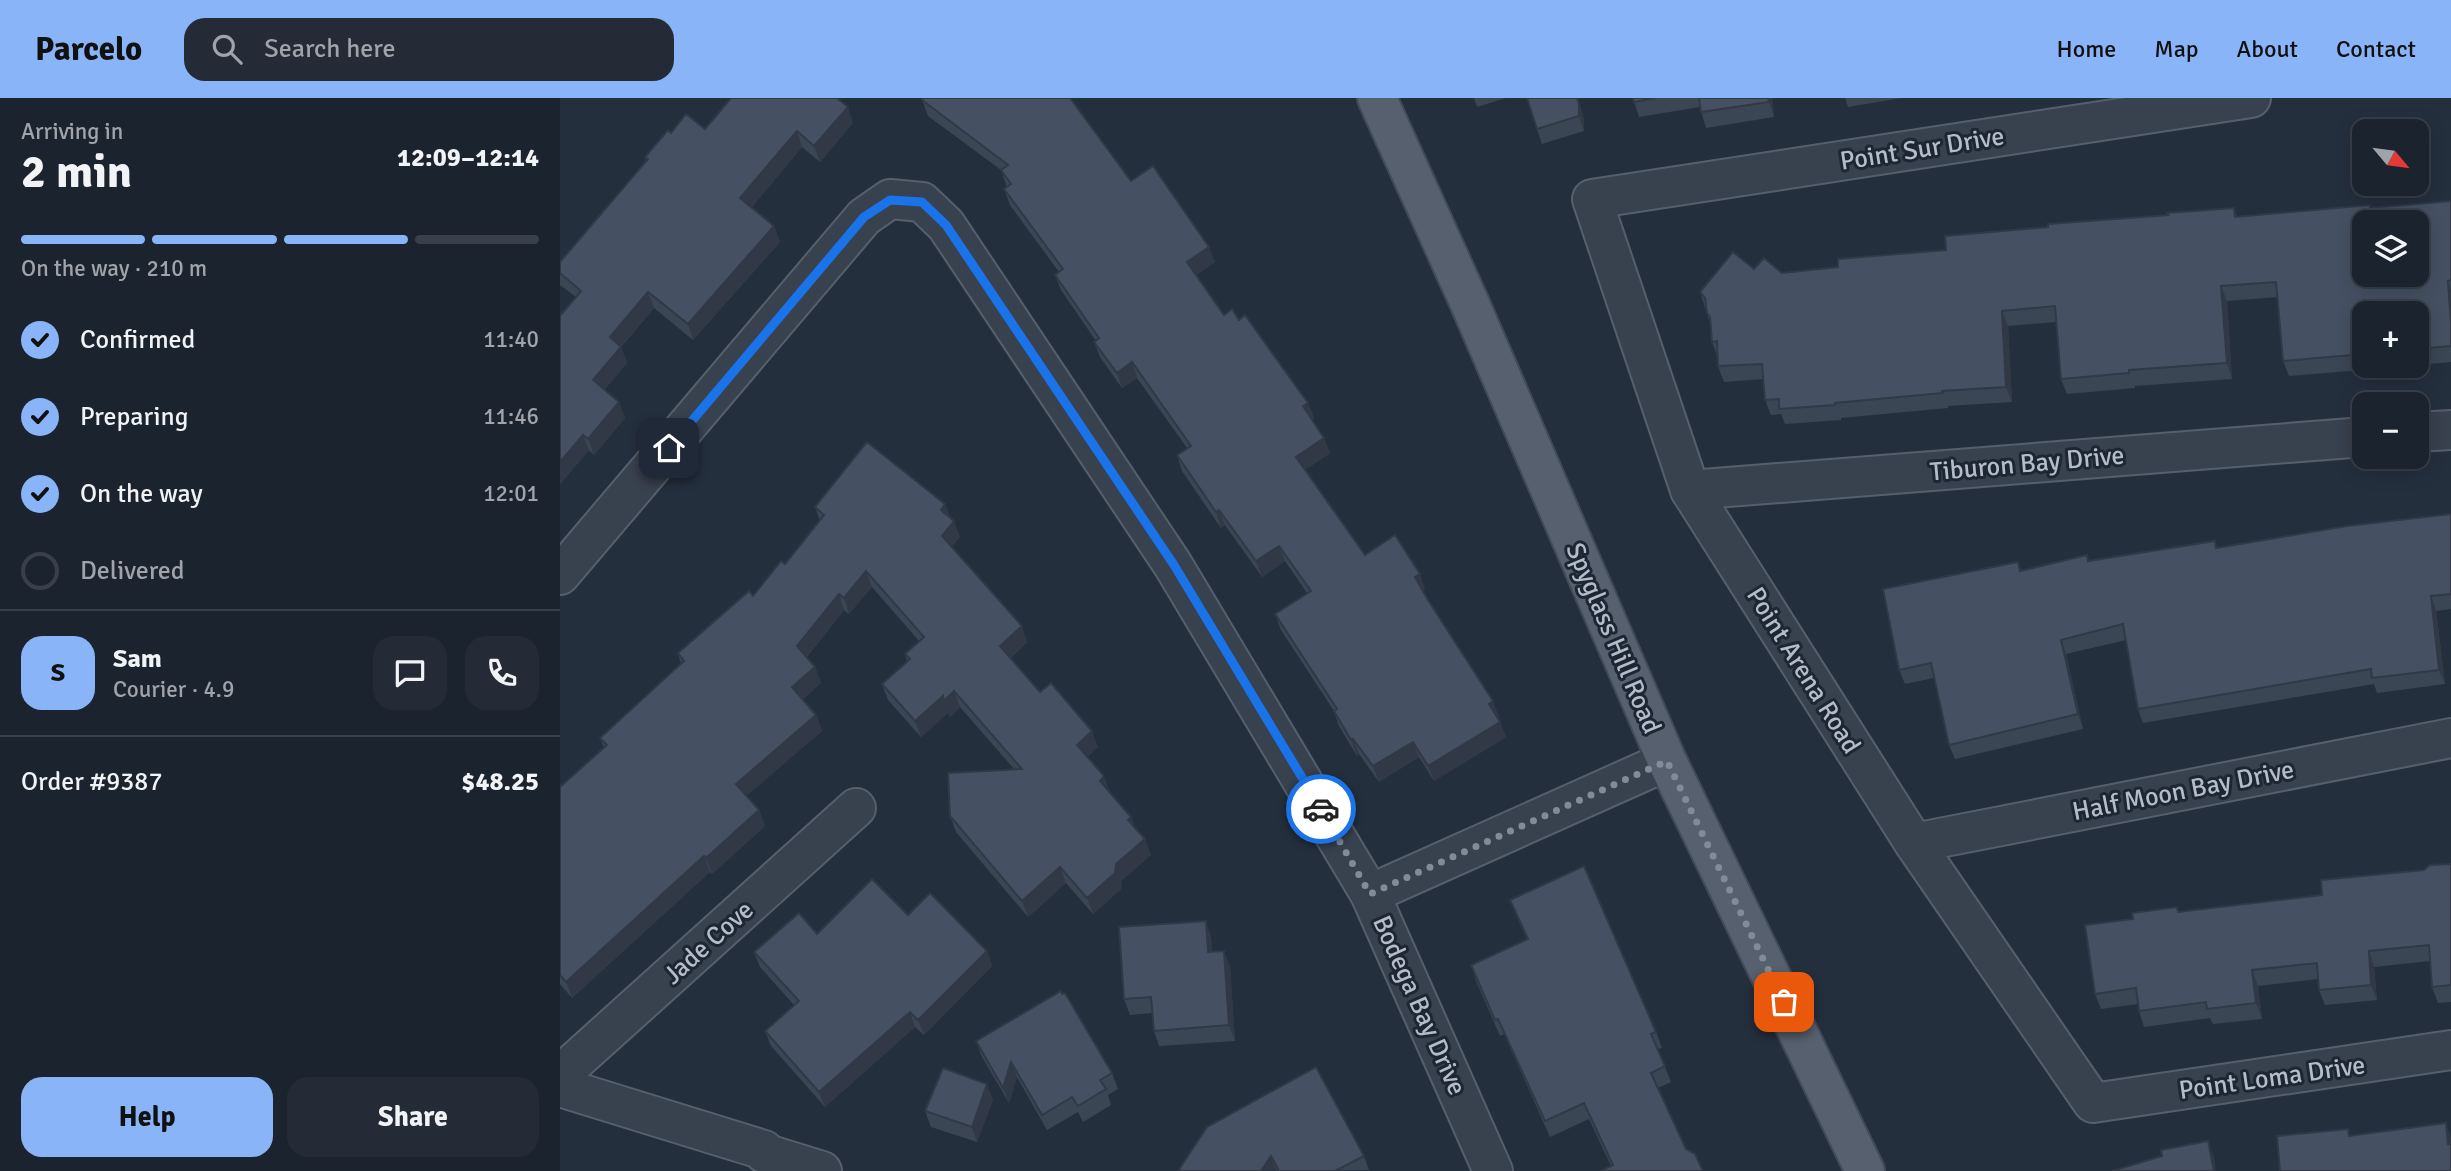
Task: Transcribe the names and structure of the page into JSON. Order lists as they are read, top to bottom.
{
  "streets": {
    "main road": ["Spyglass Hill Road"],
    "street": [
      "Point Sur Drive",
      "Tiburon Bay Drive",
      "Point Arena Road",
      "Half Moon Bay Drive",
      "Jade Cove",
      "Bodega Bay Drive",
      "Point Loma Drive"
    ]
  },
  "crossings": [
    ["Point Sur Drive", "Point Arena Road"],
    ["Tiburon Bay Drive", "Point Arena Road"],
    ["Point Arena Road", "Half Moon Bay Drive"],
    ["Point Arena Road", "Point Loma Drive"]
  ],
  "north": "bottom right",
  "page": {
    "header": "Parcelo",
    "search": "Search here",
    "nav": [
      "Home",
      "Map",
      "About",
      "Contact"
    ],
    "heading": ["2 min", "Arriving in", "12:09–12:14"],
    "panel": [
      "Sam",
      "Courier · 4.9",
      "Order #9387",
      "$48.25"
    ],
    "map_buttons": ["+", "−"],
    "bar": "On the way · 210 m",
    "list": [
      ["Confirmed", "11:40"],
      ["Preparing", "11:46"],
      ["On the way", "12:01"],
      "Delivered"
    ],
    "round": "S",
    "buttons": ["Help", "Share"]
  }
}
